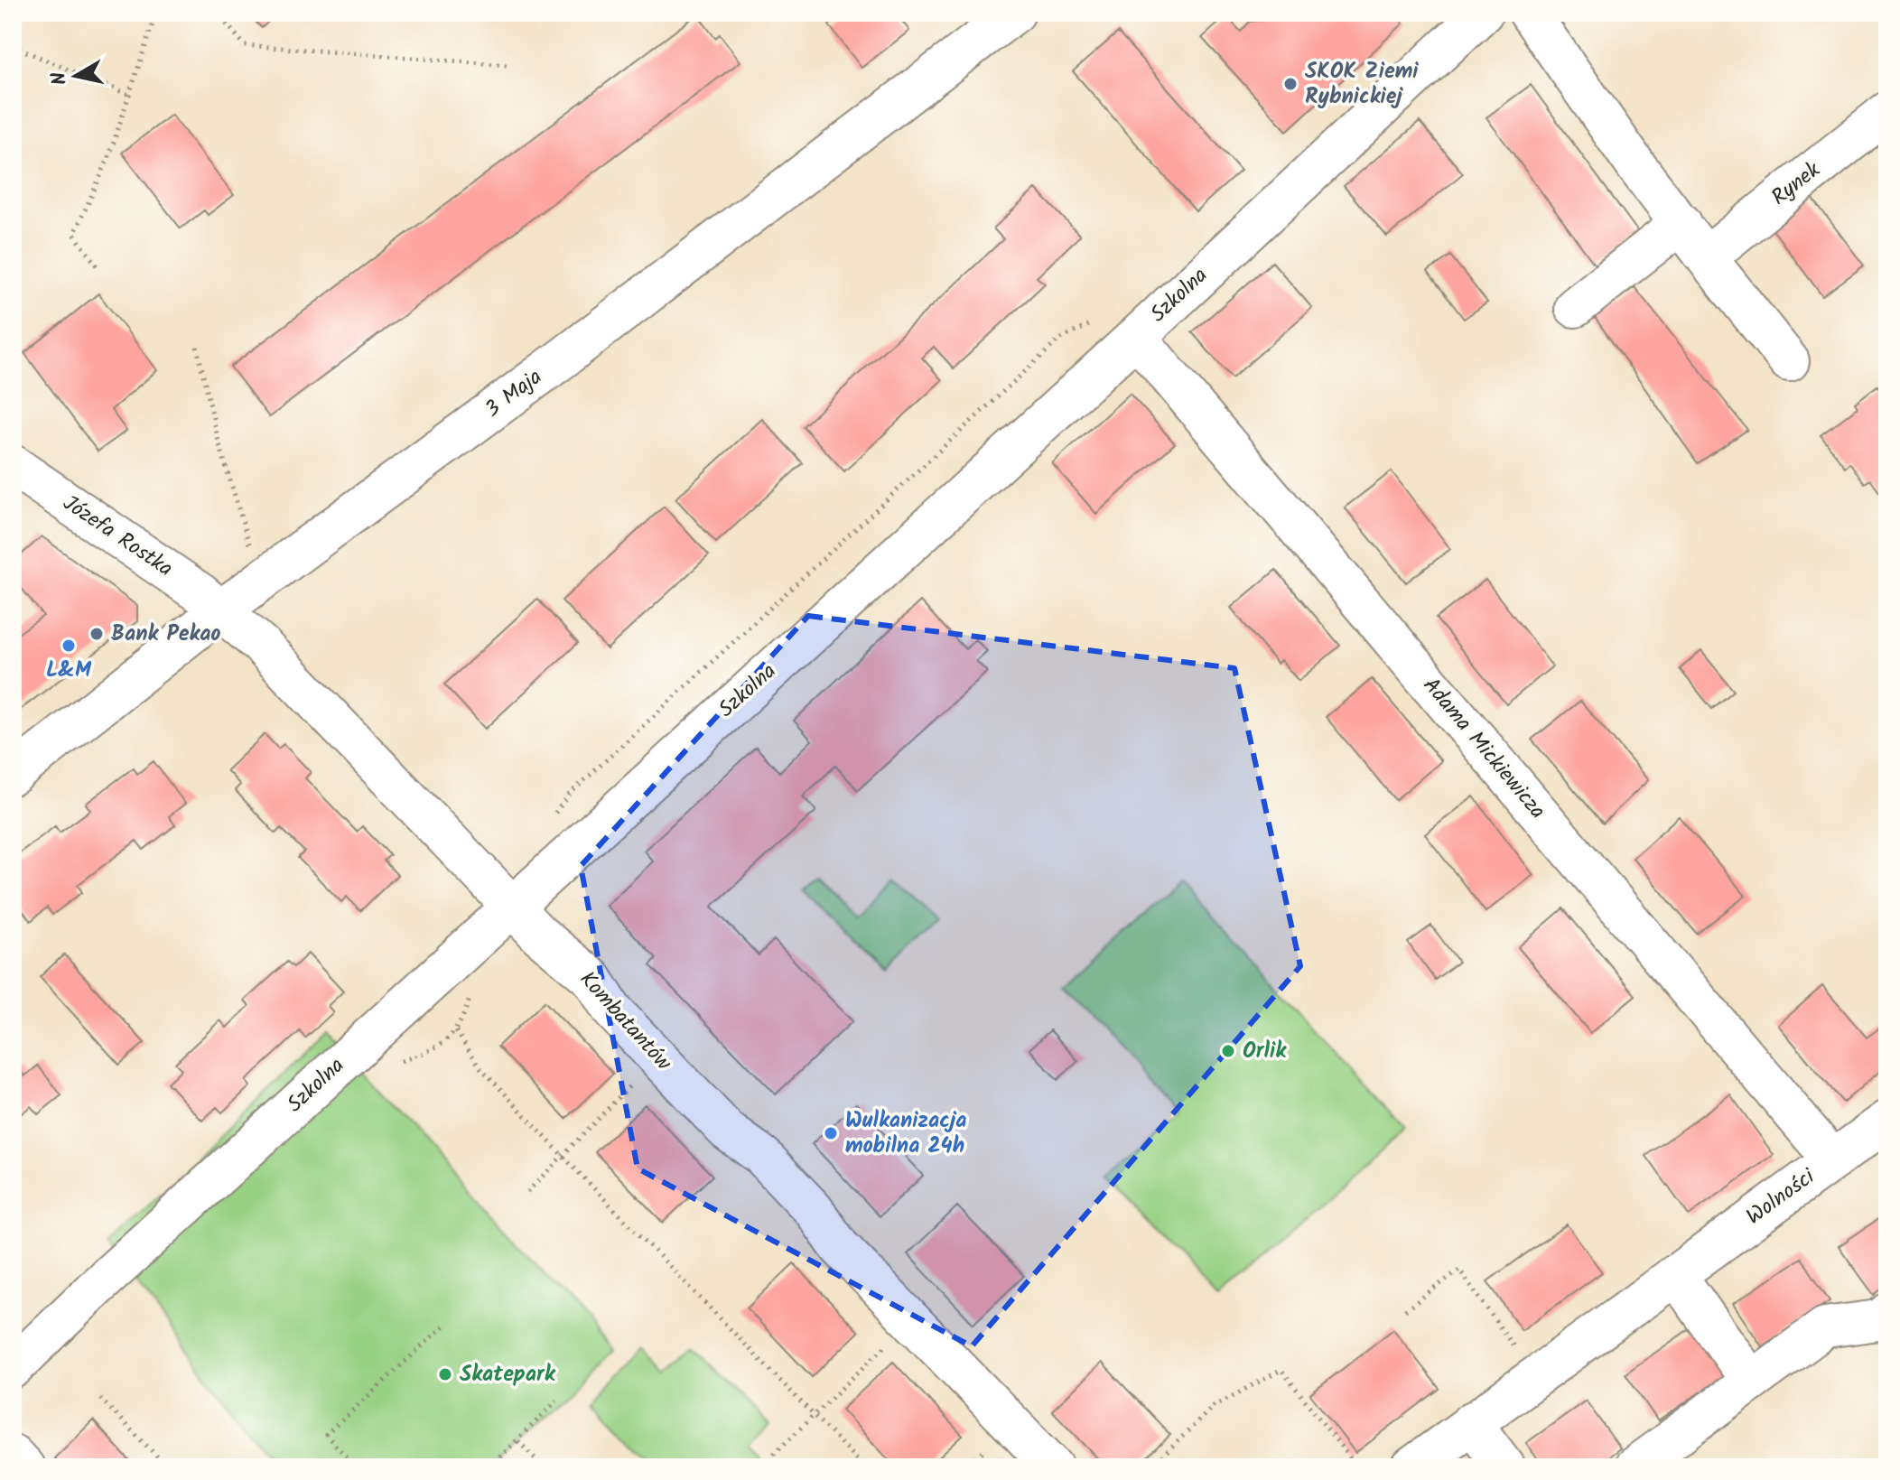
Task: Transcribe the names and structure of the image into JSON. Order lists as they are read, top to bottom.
{
  "streets": {
    "street": [
      "Rynek",
      "Szkolna",
      "3 Maja",
      "Józefa Rostka",
      "Adama Mickiewicza",
      "Kombatantów",
      "Wolności"
    ]
  },
  "crossings": [
    ["Szkolna", "Adama Mickiewicza"],
    ["Szkolna", "Kombatantów"],
    ["3 Maja", "Józefa Rostka"],
    ["3 Maja", "Kombatantów"],
    ["Józefa Rostka", "Kombatantów"],
    ["Adama Mickiewicza", "Wolności"]
  ],
  "places": [
    "SKOK Ziemi Rybnickiej",
    "Bank Pekao",
    "L&M",
    "Orlik",
    "Wulkanizacja mobilna 24h",
    "Skatepark"
  ],
  "north": "left"
}
